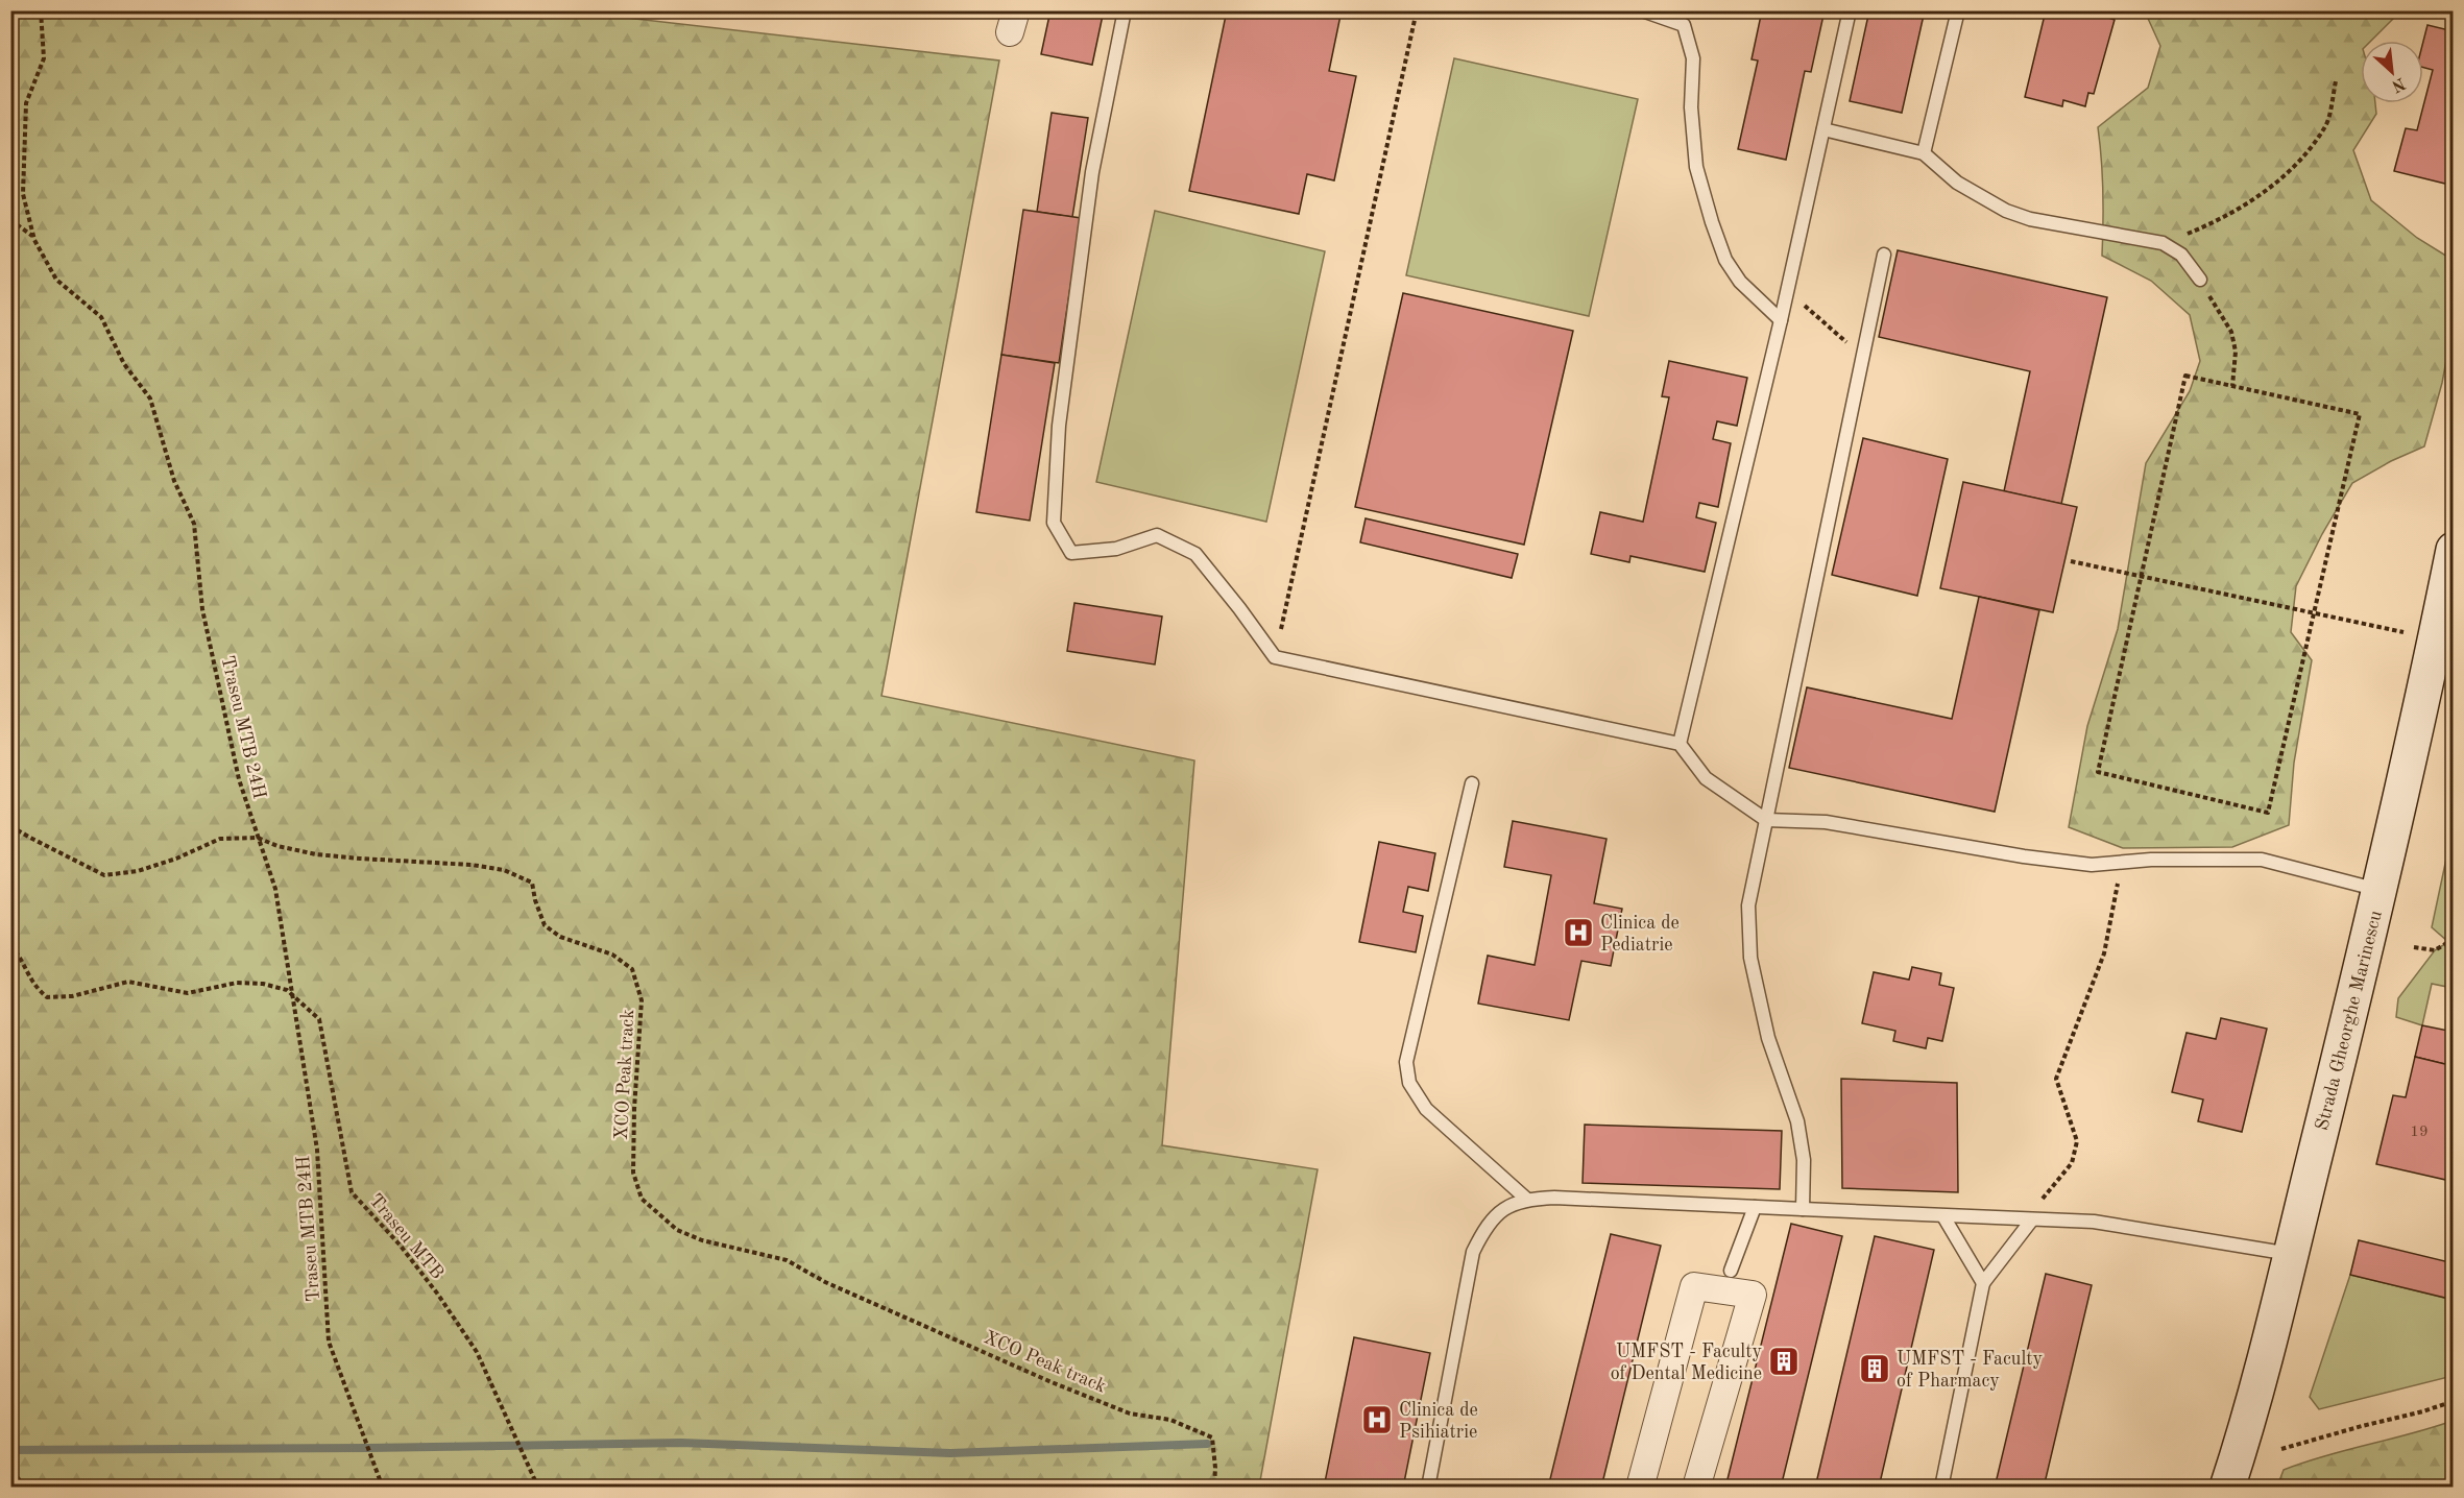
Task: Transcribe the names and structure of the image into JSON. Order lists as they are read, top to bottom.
{
  "streets": {
    "main road": ["Strada Gheorghe Marinescu"],
    "path": ["Traseu MTB 24H", "XCO Peak track", "Traseu MTB"]
  },
  "crossings": [
    ["Traseu MTB 24H", "XCO Peak track"],
    ["Traseu MTB 24H", "Traseu MTB"]
  ],
  "places": {
    "hospital": ["Clinica de Pediatrie", "Clinica de Psihiatrie"],
    "building": ["UMFST - Faculty of Dental Medicine", "UMFST - Faculty of Pharmacy"]
  },
  "house_numbers": ["19"],
  "north": "bottom right"
}
